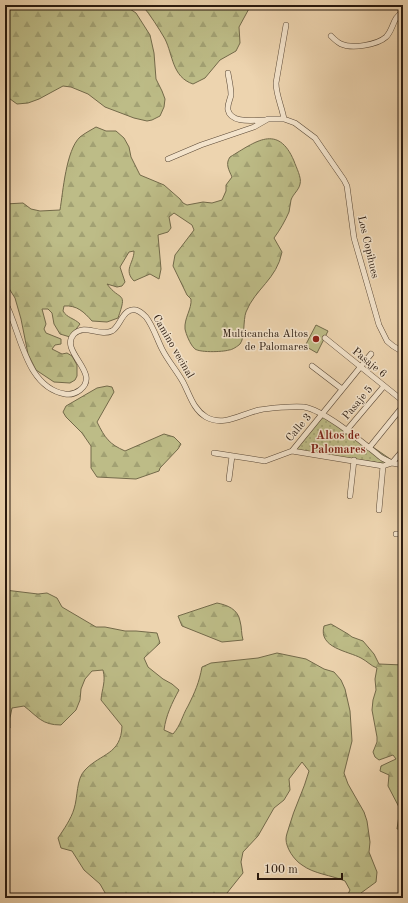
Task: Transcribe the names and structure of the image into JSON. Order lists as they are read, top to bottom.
{
  "streets": {
    "street": [
      "Los Copihues",
      "Camino vecinal",
      "Pasaje 6",
      "Pasaje 5",
      "Calle 3"
    ]
  },
  "crossings": [
    ["Camino vecinal", "Calle 3"],
    ["Pasaje 6", "Pasaje 5"],
    ["Pasaje 6", "Calle 3"]
  ],
  "districts": ["Altos de Palomares"],
  "places": ["Multicancha Altos de Palomares"],
  "scale_bar": "100 m"
}
